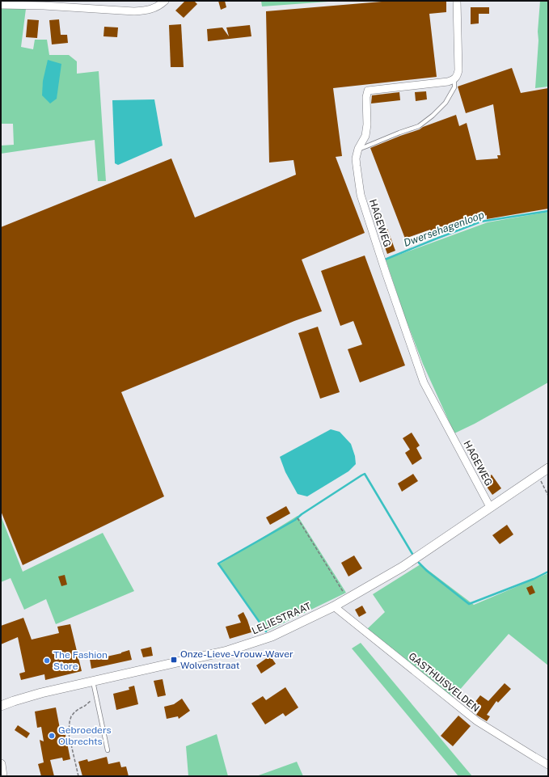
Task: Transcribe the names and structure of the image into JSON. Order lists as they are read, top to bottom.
{
  "streets": {
    "street": ["HAGEWEG", "LELIESTRAAT", "GASTHUISVELDEN"]
  },
  "crossings": [
    ["HAGEWEG", "LELIESTRAAT"],
    ["LELIESTRAAT", "GASTHUISVELDEN"]
  ],
  "water": ["Dwersehagenloop"],
  "places": {
    "transit": ["Onze-Lieve-Vrouw-Waver Wolvenstraat"],
    "other": ["The Fashion Store", "Gebroeders Olbrechts"]
  }
}
